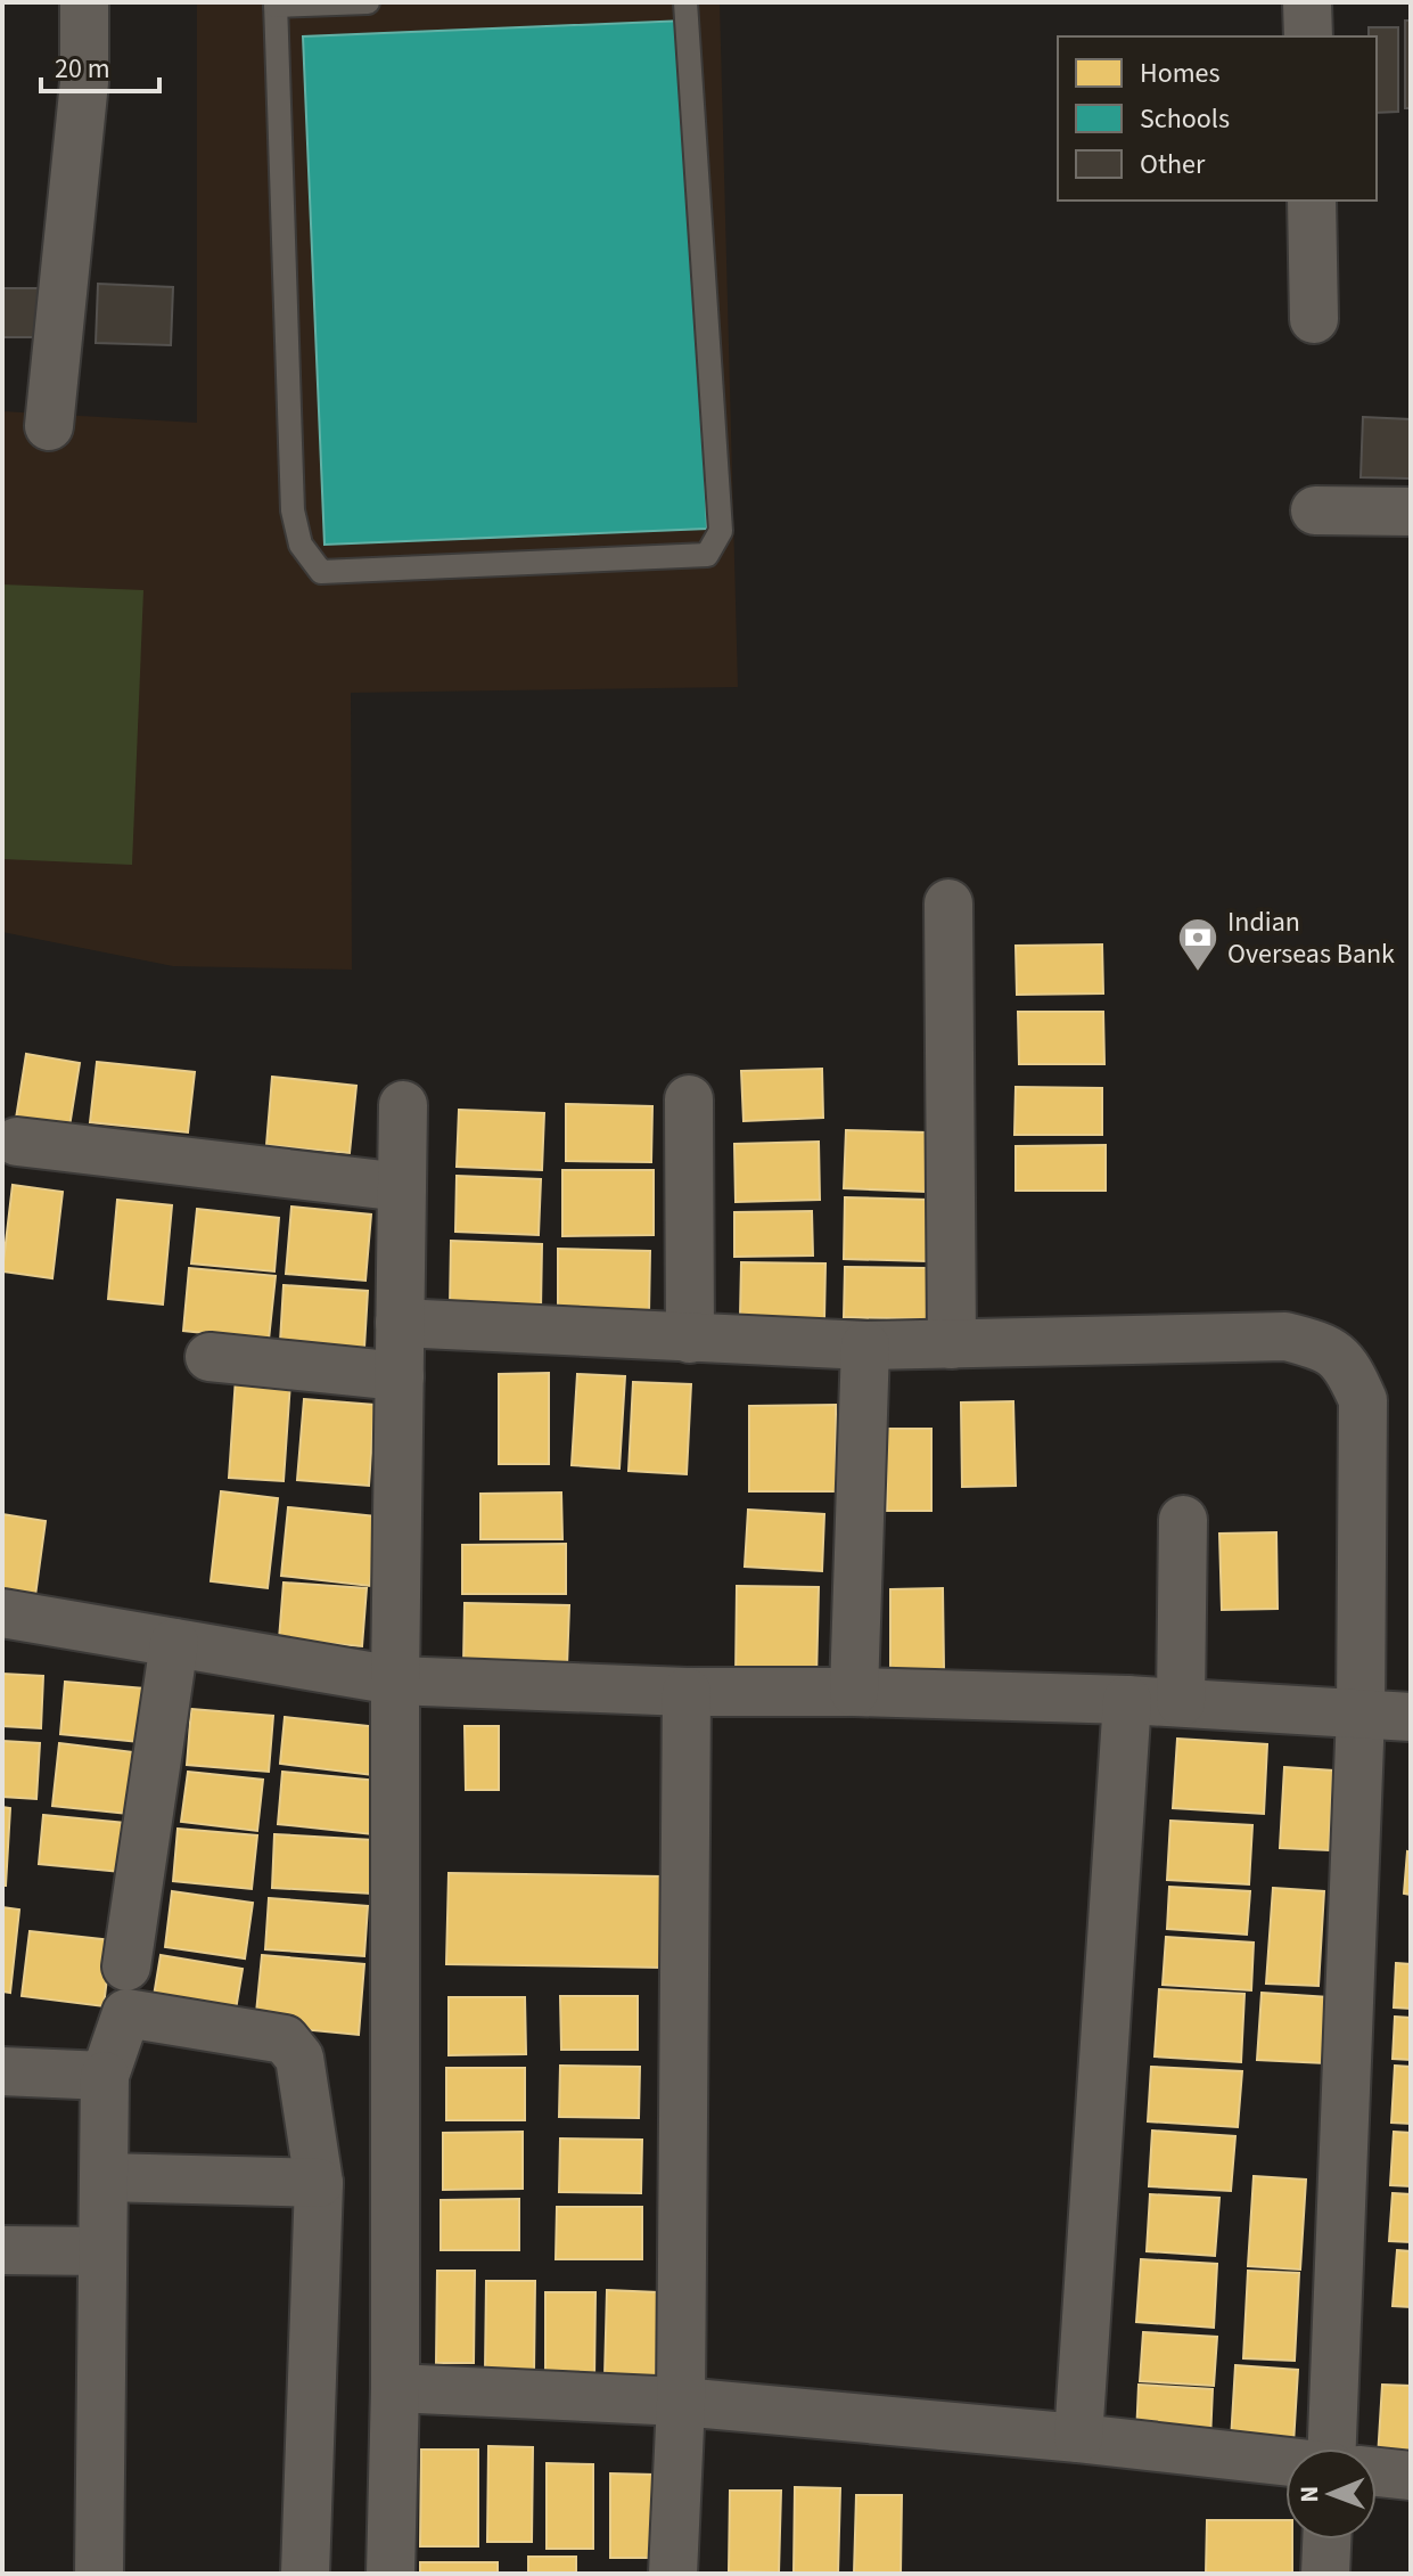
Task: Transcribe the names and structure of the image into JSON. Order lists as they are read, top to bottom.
{
  "places": {
    "bank": ["Indian Overseas Bank"]
  },
  "legend": ["Homes", "Schools", "Other"],
  "scale_bar": "20 m",
  "north": "left"
}
